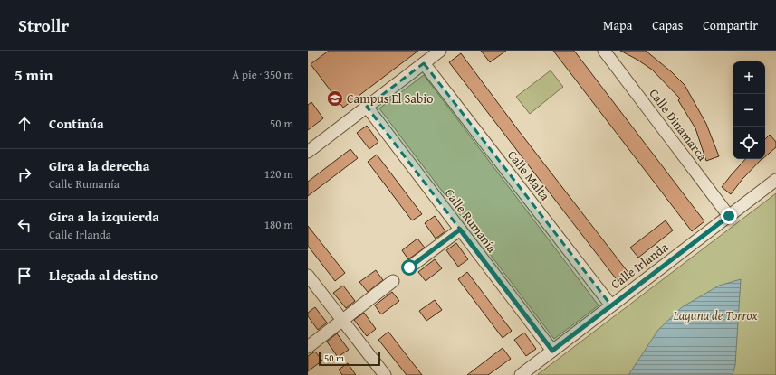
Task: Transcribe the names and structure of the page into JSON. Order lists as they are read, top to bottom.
{
  "streets": {
    "street": [
      "Calle Dinamarca",
      "Calle Malta",
      "Calle Rumanía",
      "Calle Irlanda"
    ]
  },
  "crossings": [
    ["Calle Dinamarca", "Calle Irlanda"],
    ["Calle Malta", "Calle Irlanda"],
    ["Calle Rumanía", "Calle Irlanda"]
  ],
  "parks": ["Laguna de Torrox"],
  "places": {
    "school or university": ["Campus El Sabio"]
  },
  "scale_bar": "50 m",
  "page": {
    "header": "Strollr",
    "nav": ["Mapa", "Capas", "Compartir"],
    "heading": ["5 min", "A pie · 350 m"],
    "map_buttons": ["+", "−"],
    "list": [
      ["Continúa", "50 m"],
      ["Gira a la derecha", "Calle Rumanía", "120 m"],
      ["Gira a la izquierda", "Calle Irlanda", "180 m"],
      "Llegada al destino"
    ],
    "scale": "50 m"
  }
}
